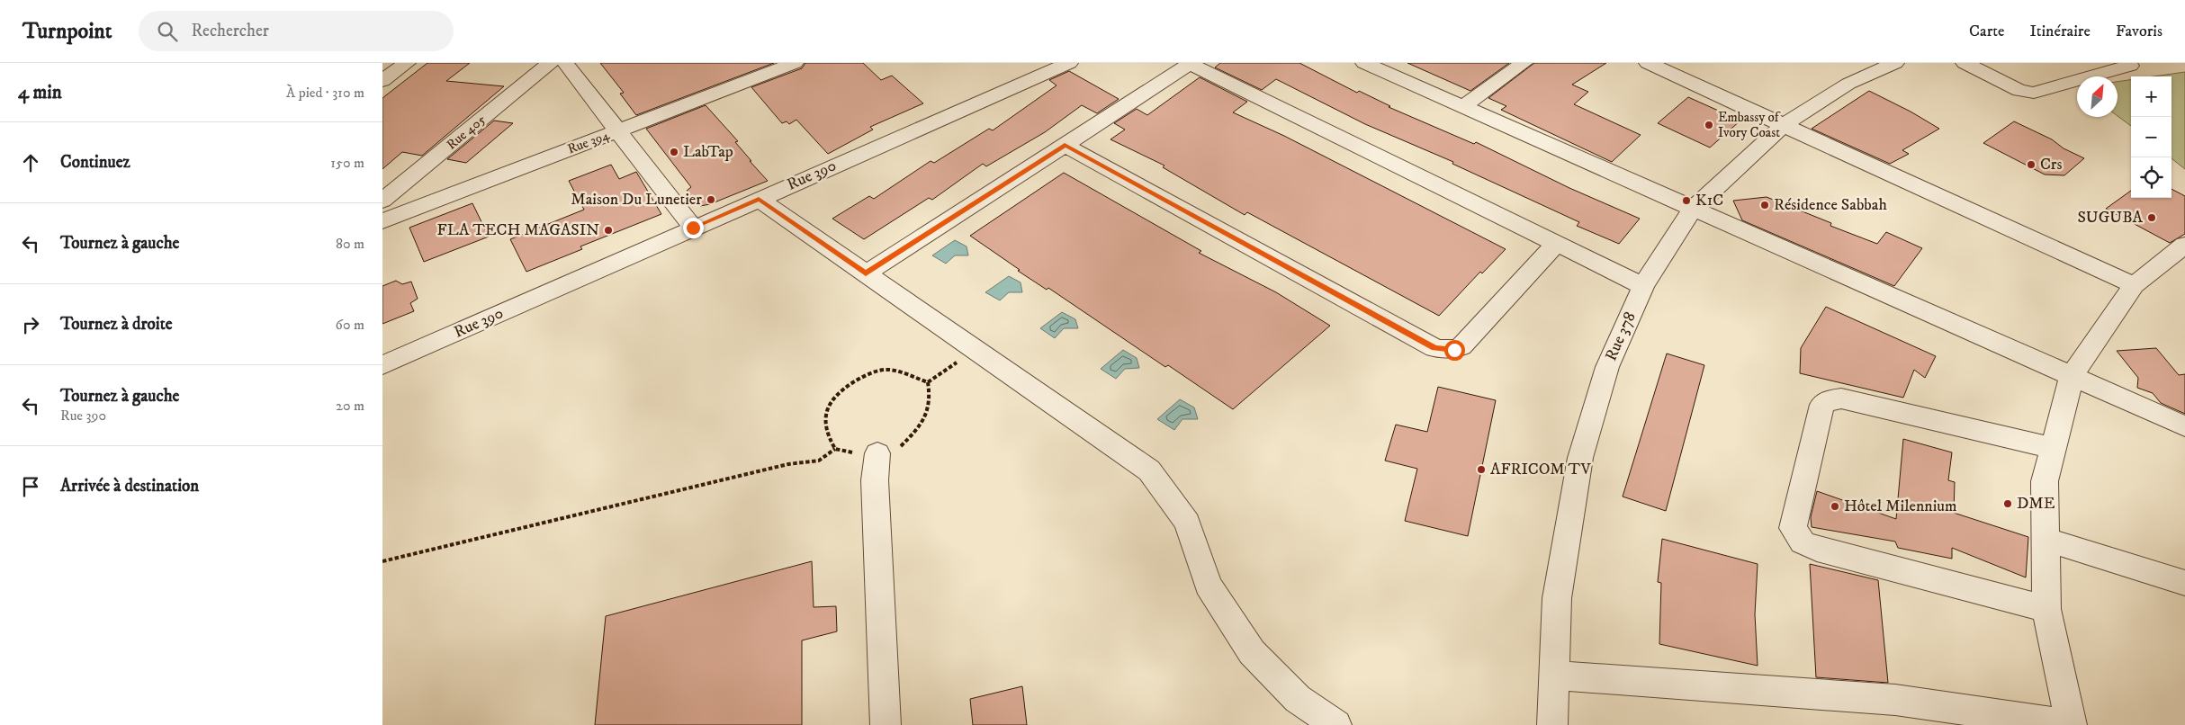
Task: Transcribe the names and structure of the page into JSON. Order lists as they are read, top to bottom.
{
  "streets": {
    "street": [
      "Rue 405",
      "Rue 394",
      "Rue 390",
      "Rue 378"
    ]
  },
  "places": [
    "Embassy of Ivory Coast",
    "LabTap",
    "Crs",
    "Maison Du Lunetier",
    "K1C",
    "Résidence Sabbah",
    "SUGUBA",
    "FLA TECH MAGASIN",
    "AFRICOM TV",
    "DME",
    "Hôtel Milennium"
  ],
  "north": "top right",
  "page": {
    "header": "Turnpoint",
    "search": "Rechercher",
    "nav": ["Carte", "Itinéraire", "Favoris"],
    "heading": ["4 min", "À pied · 310 m"],
    "map_buttons": ["+", "−"],
    "list": [
      ["Continuez", "150 m"],
      ["Tournez à gauche", "80 m"],
      ["Tournez à droite", "60 m"],
      ["Tournez à gauche", "Rue 390", "20 m"],
      "Arrivée à destination"
    ]
  }
}
